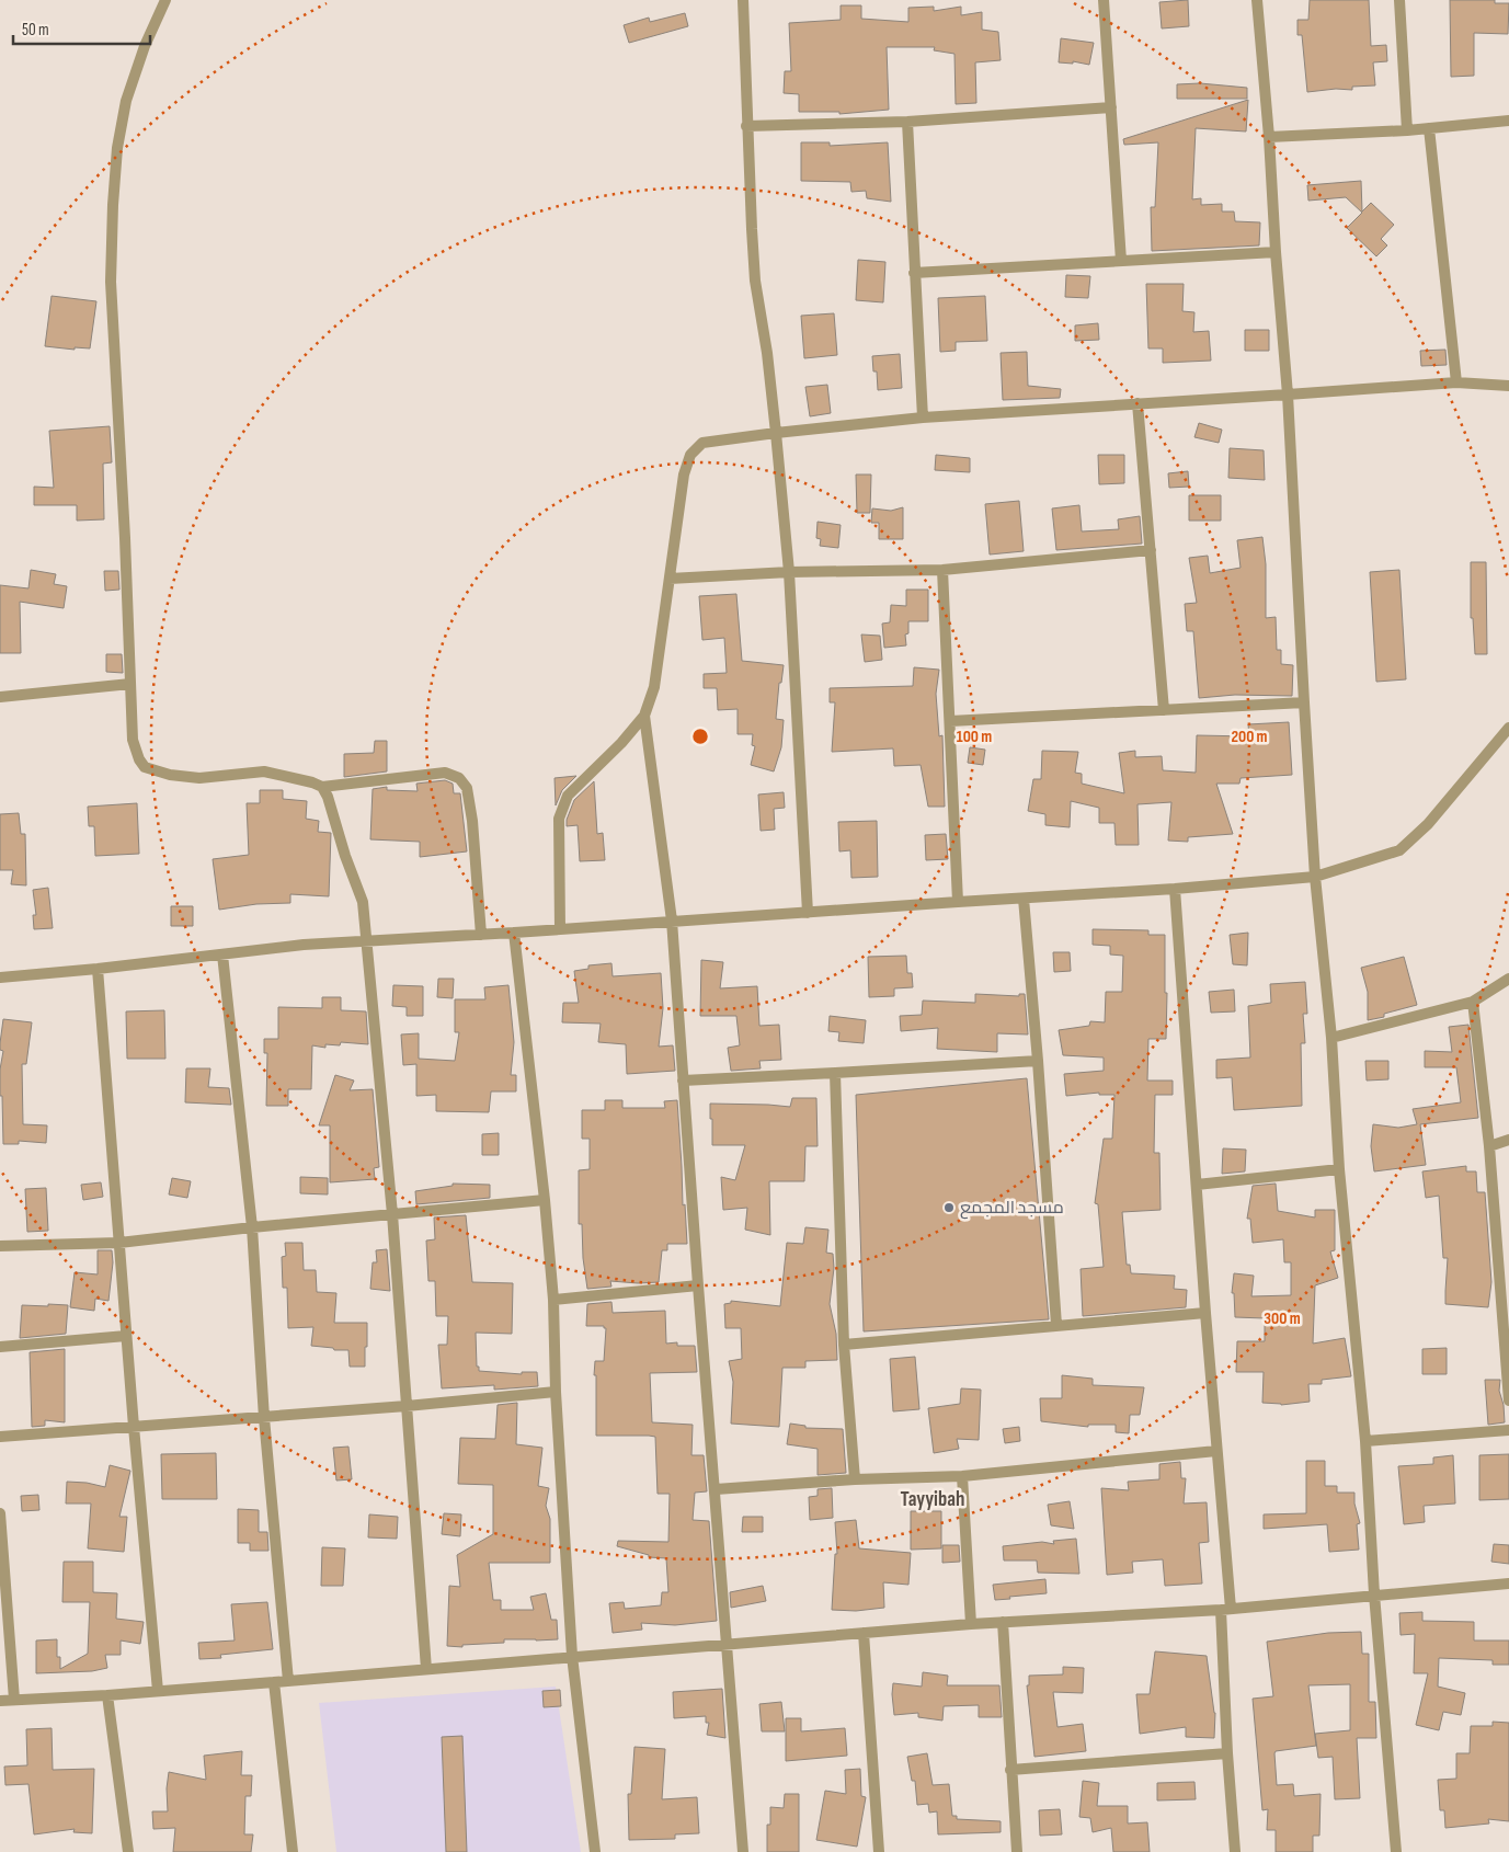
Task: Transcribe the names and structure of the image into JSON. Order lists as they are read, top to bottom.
{
  "districts": ["Tayyibah"],
  "places": ["مسجد المجمع"],
  "scale_bar": "50 m",
  "rings": ["100 m", "200 m", "300 m"]
}
